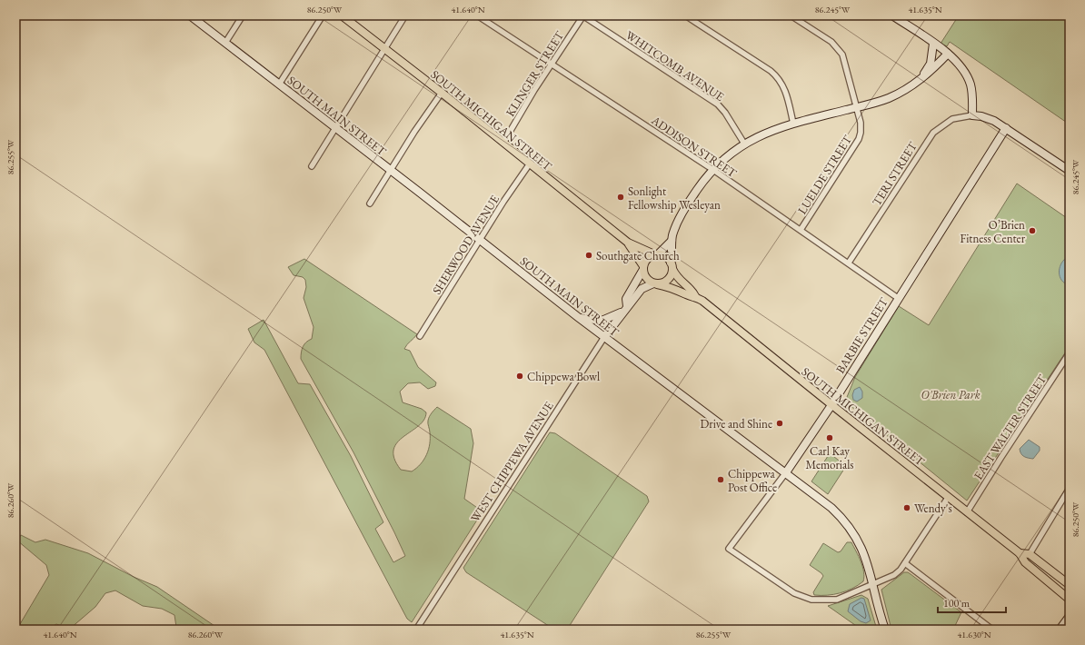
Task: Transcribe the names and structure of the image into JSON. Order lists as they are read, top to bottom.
{
  "streets": {
    "main road": ["SOUTH MICHIGAN STREET"],
    "street": [
      "WHITCOMB AVENUE",
      "KLINGER STREET",
      "SOUTH MAIN STREET",
      "ADDISON STREET",
      "TERI STREET",
      "LUELDE STREET",
      "SHERWOOD AVENUE",
      "BARBIE STREET",
      "EAST WALTER STREET",
      "WEST CHIPPEWA AVENUE"
    ]
  },
  "crossings": [
    ["WHITCOMB AVENUE", "KLINGER STREET"],
    ["KLINGER STREET", "SOUTH MICHIGAN STREET"],
    ["KLINGER STREET", "ADDISON STREET"],
    ["SOUTH MAIN STREET", "SHERWOOD AVENUE"],
    ["SOUTH MAIN STREET", "BARBIE STREET"],
    ["SOUTH MAIN STREET", "WEST CHIPPEWA AVENUE"],
    ["SOUTH MICHIGAN STREET", "SHERWOOD AVENUE"],
    ["SOUTH MICHIGAN STREET", "BARBIE STREET"],
    ["SOUTH MICHIGAN STREET", "EAST WALTER STREET"],
    ["SOUTH MICHIGAN STREET", "WEST CHIPPEWA AVENUE"],
    ["ADDISON STREET", "TERI STREET"],
    ["ADDISON STREET", "LUELDE STREET"],
    ["ADDISON STREET", "BARBIE STREET"]
  ],
  "parks": ["O'Brien Park"],
  "places": [
    "Sonlight Fellowship Wesleyan",
    "O’Brien Fitness Center",
    "Southgate Church",
    "Chippewa Bowl",
    "Drive and Shine",
    "Carl Kay Memorials",
    "Chippewa Post Office",
    "Wendy's"
  ],
  "scale_bar": "100 m",
  "coordinates": [
    "86.250°W",
    "41.640°N",
    "86.245°W",
    "41.635°N",
    "86.255°W",
    "86.260°W",
    "41.630°N"
  ]
}
